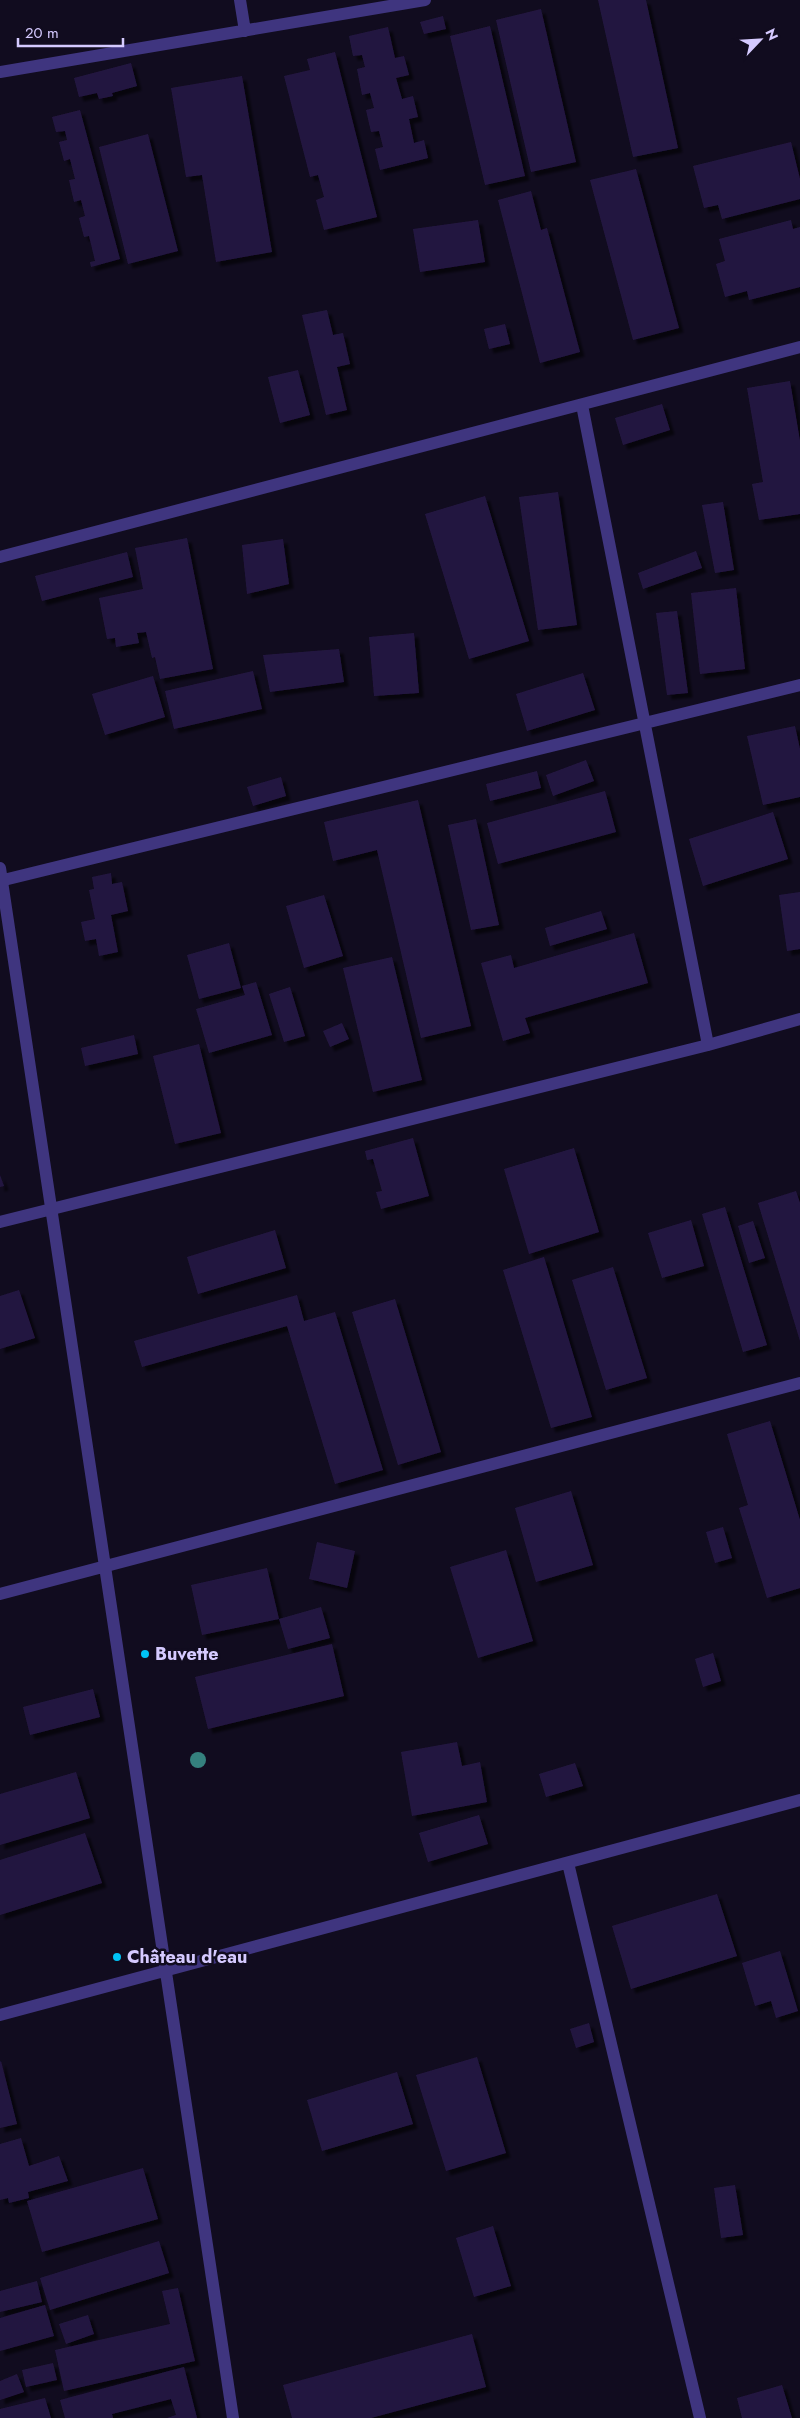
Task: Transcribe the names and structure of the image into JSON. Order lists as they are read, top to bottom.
{
  "places": ["Buvette", "Château d'eau"],
  "scale_bar": "20 m",
  "north": "top right"
}
